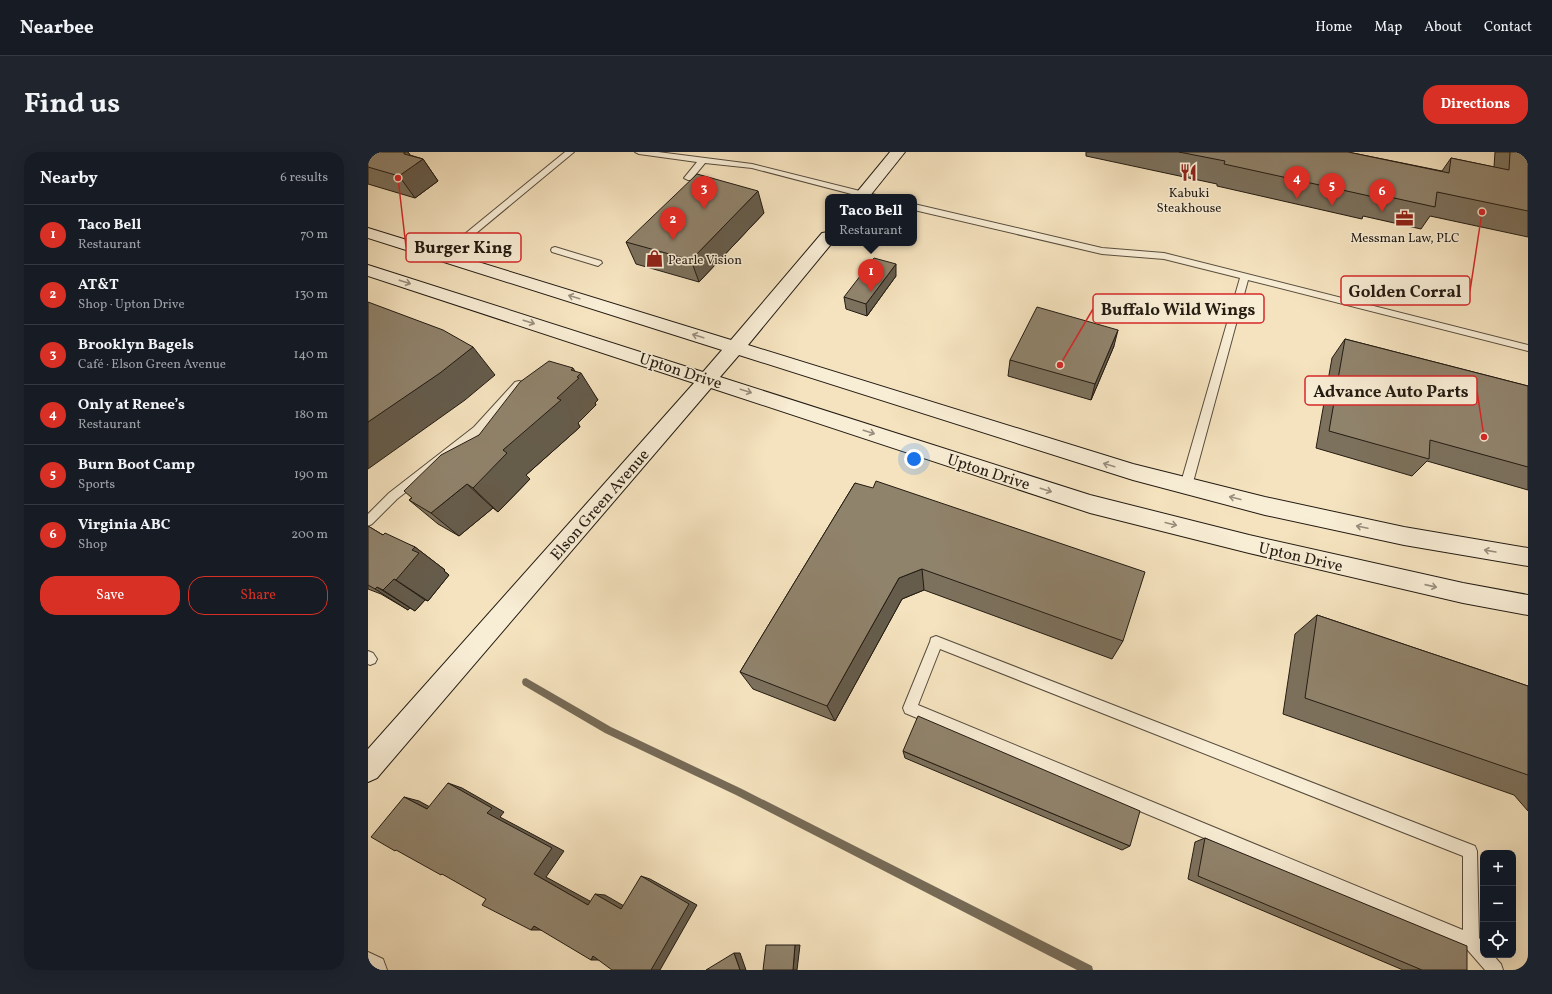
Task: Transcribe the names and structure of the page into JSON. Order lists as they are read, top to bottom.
{
  "streets": {
    "main road": ["Upton Drive", "Elson Green Avenue"]
  },
  "crossings": [
    ["Upton Drive", "Elson Green Avenue"]
  ],
  "places": {
    "restaurant": ["Kabuki Steakhouse"],
    "other": [
      "Burger King",
      "Golden Corral",
      "Buffalo Wild Wings",
      "Advance Auto Parts"
    ],
    "office": ["Messman Law, PLC"],
    "shop": ["Pearle Vision"]
  },
  "page": {
    "header": "Nearbee",
    "nav": [
      "Home",
      "Map",
      "About",
      "Contact"
    ],
    "title": "Find us",
    "buttons": [
      "Directions",
      ["Save", "Share"]
    ],
    "heading": ["Nearby", "6 results"],
    "pins": [
      "4",
      "5",
      "3",
      "6",
      "2",
      "1"
    ],
    "popup": ["Taco Bell", "Restaurant"],
    "list": [
      {
        "mark": "1",
        "name": "Taco Bell",
        "note": "Restaurant",
        "value": "70 m"
      },
      {
        "mark": "2",
        "name": "AT&T",
        "note": "Shop · Upton Drive",
        "value": "130 m"
      },
      {
        "mark": "3",
        "name": "Brooklyn Bagels",
        "note": "Café · Elson Green Avenue",
        "value": "140 m"
      },
      {
        "mark": "4",
        "name": "Only at Renee’s",
        "note": "Restaurant",
        "value": "180 m"
      },
      {
        "mark": "5",
        "name": "Burn Boot Camp",
        "note": "Sports",
        "value": "190 m"
      },
      {
        "mark": "6",
        "name": "Virginia ABC",
        "note": "Shop",
        "value": "200 m"
      }
    ],
    "map_buttons": ["+", "−"]
  }
}
